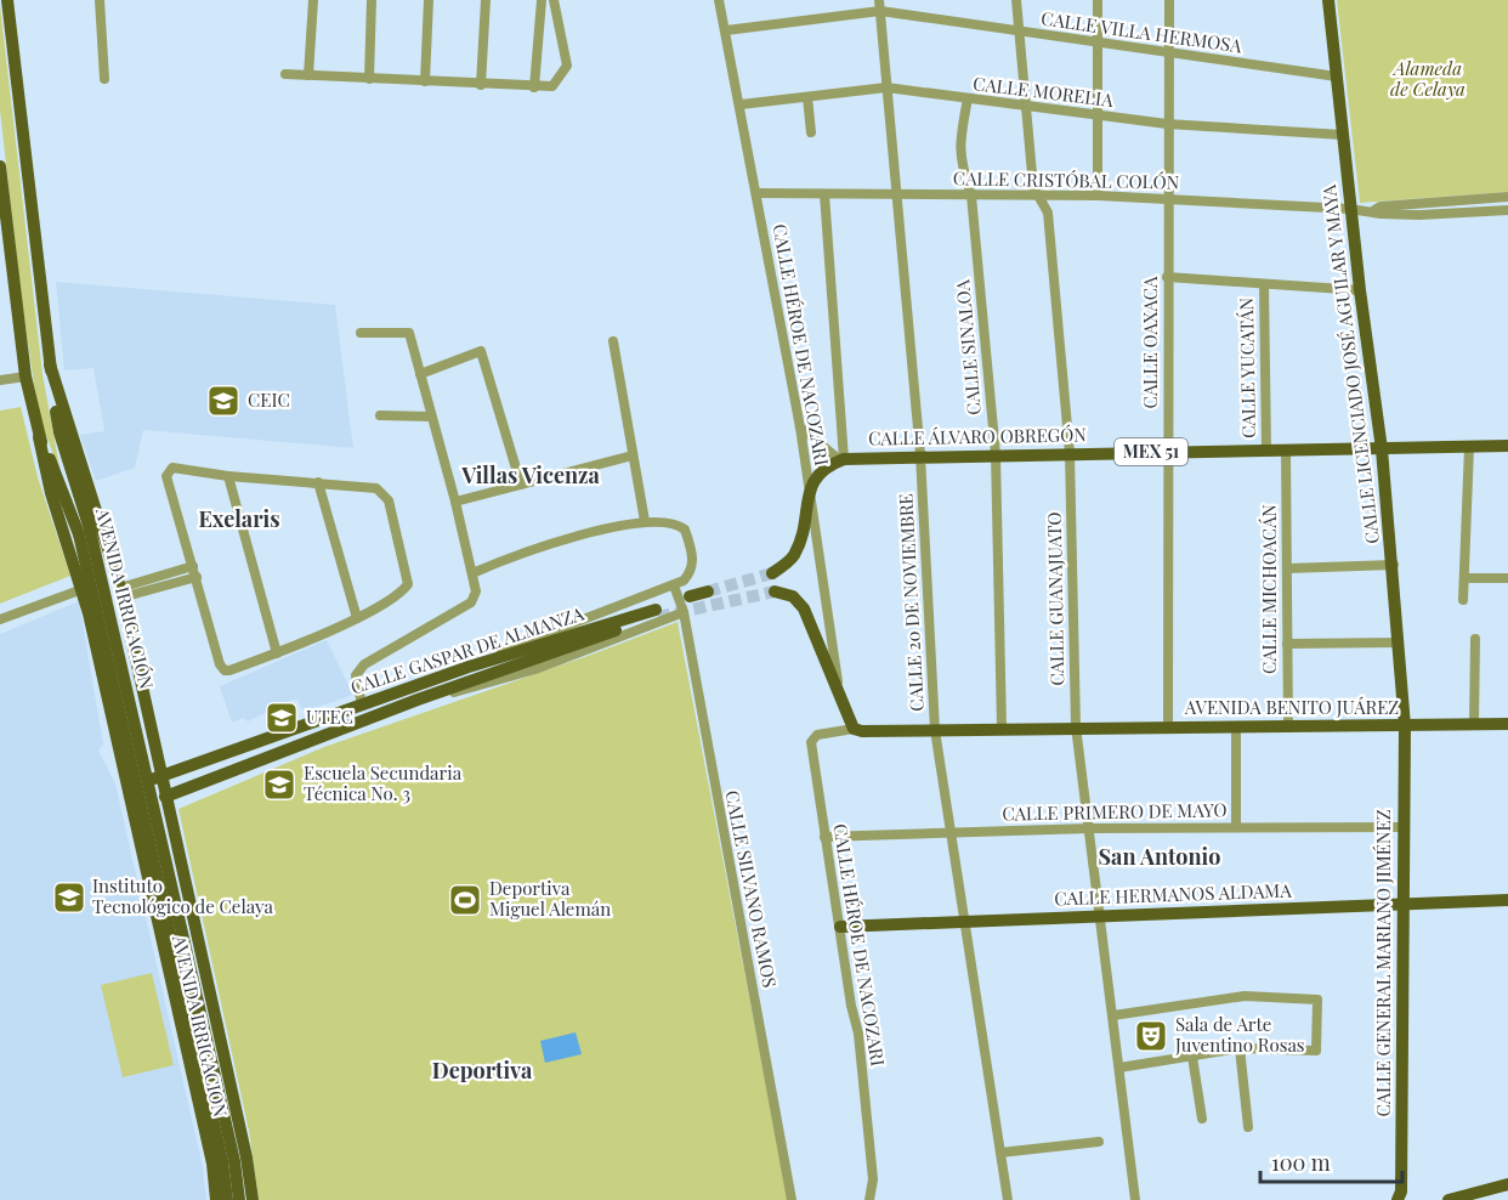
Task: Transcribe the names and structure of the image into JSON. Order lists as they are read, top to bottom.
{
  "streets": {
    "main road": [
      "CALLE LICENCIADO JOSÉ AGUILAR Y MAYA",
      "CALLE ÁLVARO OBREGÓN",
      "MEX 51",
      "AVENIDA IRRIGACIÓN",
      "CALLE GASPAR DE ALMANZA",
      "AVENIDA BENITO JUÁREZ",
      "CALLE HERMANOS ALDAMA",
      "CALLE GENERAL MARIANO JIMÉNEZ",
      "AVENIDA IRRIGACION"
    ],
    "street": [
      "CALLE VILLA HERMOSA",
      "CALLE MORELIA",
      "CALLE CRISTÓBAL COLÓN",
      "CALLE OAXACA",
      "CALLE HÉROE DE NACOZARI",
      "CALLE SINALOA",
      "CALLE YUCATÁN",
      "CALLE MICHOACÁN",
      "CALLE GUANAJUATO",
      "CALLE 20 DE NOVIEMBRE",
      "CALLE PRIMERO DE MAYO",
      "CALLE SILVANO RAMOS"
    ]
  },
  "crossings": [
    ["CALLE VILLA HERMOSA", "CALLE OAXACA"],
    ["CALLE VILLA HERMOSA", "CALLE HÉROE DE NACOZARI"],
    ["CALLE VILLA HERMOSA", "CALLE LICENCIADO JOSÉ AGUILAR Y MAYA"],
    ["CALLE VILLA HERMOSA", "CALLE GUANAJUATO"],
    ["CALLE VILLA HERMOSA", "CALLE 20 DE NOVIEMBRE"],
    ["CALLE MORELIA", "CALLE OAXACA"],
    ["CALLE MORELIA", "CALLE HÉROE DE NACOZARI"],
    ["CALLE MORELIA", "CALLE SINALOA"],
    ["CALLE MORELIA", "CALLE LICENCIADO JOSÉ AGUILAR Y MAYA"],
    ["CALLE MORELIA", "CALLE GUANAJUATO"],
    ["CALLE MORELIA", "CALLE 20 DE NOVIEMBRE"],
    ["CALLE CRISTÓBAL COLÓN", "CALLE OAXACA"],
    ["CALLE CRISTÓBAL COLÓN", "CALLE HÉROE DE NACOZARI"],
    ["CALLE CRISTÓBAL COLÓN", "CALLE SINALOA"],
    ["CALLE CRISTÓBAL COLÓN", "CALLE LICENCIADO JOSÉ AGUILAR Y MAYA"],
    ["CALLE CRISTÓBAL COLÓN", "CALLE GUANAJUATO"],
    ["CALLE CRISTÓBAL COLÓN", "CALLE 20 DE NOVIEMBRE"],
    ["CALLE OAXACA", "CALLE ÁLVARO OBREGÓN"],
    ["CALLE OAXACA", "AVENIDA BENITO JUÁREZ"],
    ["CALLE HÉROE DE NACOZARI", "AVENIDA BENITO JUÁREZ"],
    ["CALLE HÉROE DE NACOZARI", "CALLE PRIMERO DE MAYO"],
    ["CALLE HÉROE DE NACOZARI", "CALLE HERMANOS ALDAMA"],
    ["CALLE SINALOA", "CALLE ÁLVARO OBREGÓN"],
    ["CALLE SINALOA", "AVENIDA BENITO JUÁREZ"],
    ["CALLE LICENCIADO JOSÉ AGUILAR Y MAYA", "CALLE ÁLVARO OBREGÓN"],
    ["CALLE LICENCIADO JOSÉ AGUILAR Y MAYA", "AVENIDA BENITO JUÁREZ"],
    ["CALLE LICENCIADO JOSÉ AGUILAR Y MAYA", "CALLE GENERAL MARIANO JIMÉNEZ"],
    ["CALLE YUCATÁN", "CALLE ÁLVARO OBREGÓN"],
    ["CALLE ÁLVARO OBREGÓN", "CALLE MICHOACÁN"],
    ["CALLE ÁLVARO OBREGÓN", "CALLE GUANAJUATO"],
    ["CALLE ÁLVARO OBREGÓN", "CALLE 20 DE NOVIEMBRE"],
    ["CALLE MICHOACÁN", "AVENIDA BENITO JUÁREZ"],
    ["AVENIDA IRRIGACIÓN", "AVENIDA IRRIGACION"],
    ["CALLE GUANAJUATO", "AVENIDA BENITO JUÁREZ"],
    ["CALLE GUANAJUATO", "CALLE PRIMERO DE MAYO"],
    ["CALLE GUANAJUATO", "CALLE HERMANOS ALDAMA"],
    ["CALLE 20 DE NOVIEMBRE", "AVENIDA BENITO JUÁREZ"],
    ["CALLE 20 DE NOVIEMBRE", "CALLE PRIMERO DE MAYO"],
    ["CALLE 20 DE NOVIEMBRE", "CALLE HERMANOS ALDAMA"],
    ["CALLE GASPAR DE ALMANZA", "AVENIDA IRRIGACION"],
    ["AVENIDA BENITO JUÁREZ", "CALLE GENERAL MARIANO JIMÉNEZ"],
    ["CALLE PRIMERO DE MAYO", "CALLE GENERAL MARIANO JIMÉNEZ"],
    ["CALLE HERMANOS ALDAMA", "CALLE GENERAL MARIANO JIMÉNEZ"]
  ],
  "districts": [
    "Villas Vicenza",
    "Exelaris",
    "San Antonio",
    "Deportiva"
  ],
  "parks": ["Alameda de Celaya"],
  "places": {
    "school or university": [
      "CEIC",
      "UTEC",
      "Escuela Secundaria Técnica No. 3",
      "Instituto Tecnológico de Celaya"
    ],
    "sports": ["Deportiva Miguel Alemán"],
    "theatre": ["Sala de Arte Juventino Rosas"]
  },
  "scale_bar": "100 m"
}
